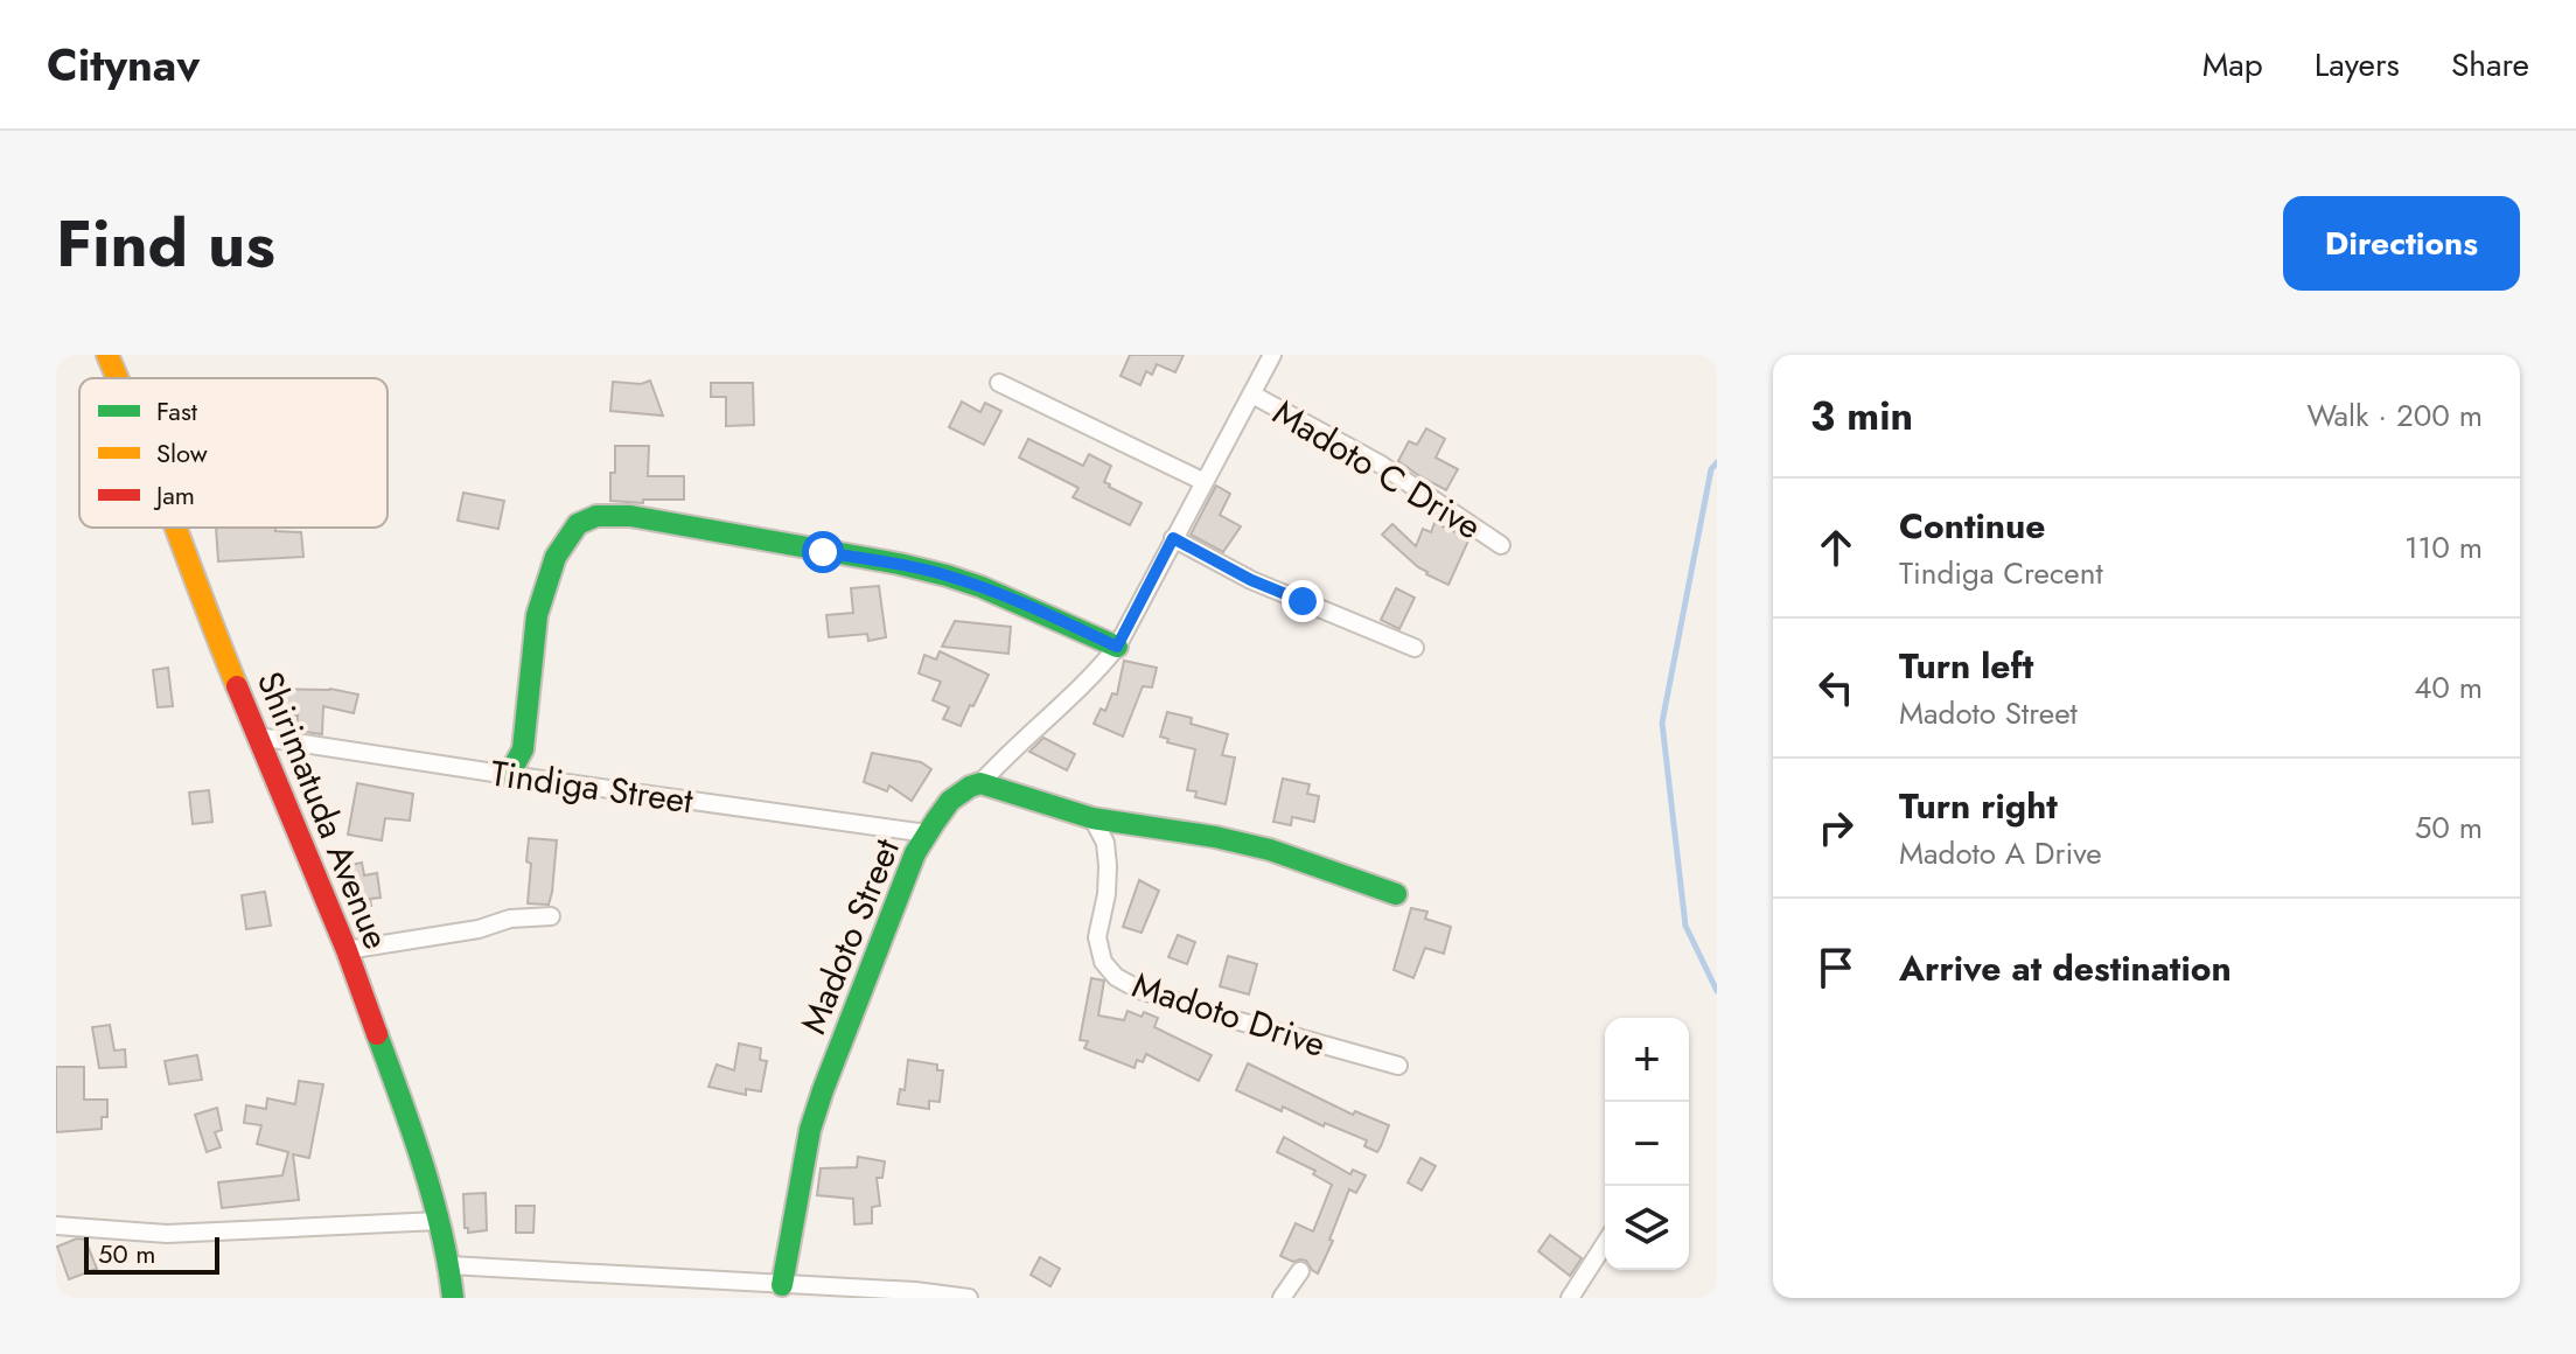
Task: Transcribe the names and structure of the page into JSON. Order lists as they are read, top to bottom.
{
  "streets": {
    "street": [
      "Madoto C Drive",
      "Tindiga Street",
      "Shirimatuda Avenue",
      "Madoto Street",
      "Madoto Drive"
    ]
  },
  "crossings": [
    ["Tindiga Street", "Shirimatuda Avenue"],
    ["Tindiga Street", "Madoto Street"]
  ],
  "legend": ["Fast", "Slow", "Jam"],
  "scale_bar": "50 m",
  "page": {
    "header": "Citynav",
    "nav": ["Map", "Layers", "Share"],
    "title": "Find us",
    "buttons": "Directions",
    "heading": ["3 min", "Walk · 200 m"],
    "list": [
      ["Continue", "Tindiga Crecent", "110 m"],
      ["Turn left", "Madoto Street", "40 m"],
      ["Turn right", "Madoto A Drive", "50 m"],
      "Arrive at destination"
    ],
    "map_buttons": ["+", "−"],
    "scale": "50 m"
  }
}
